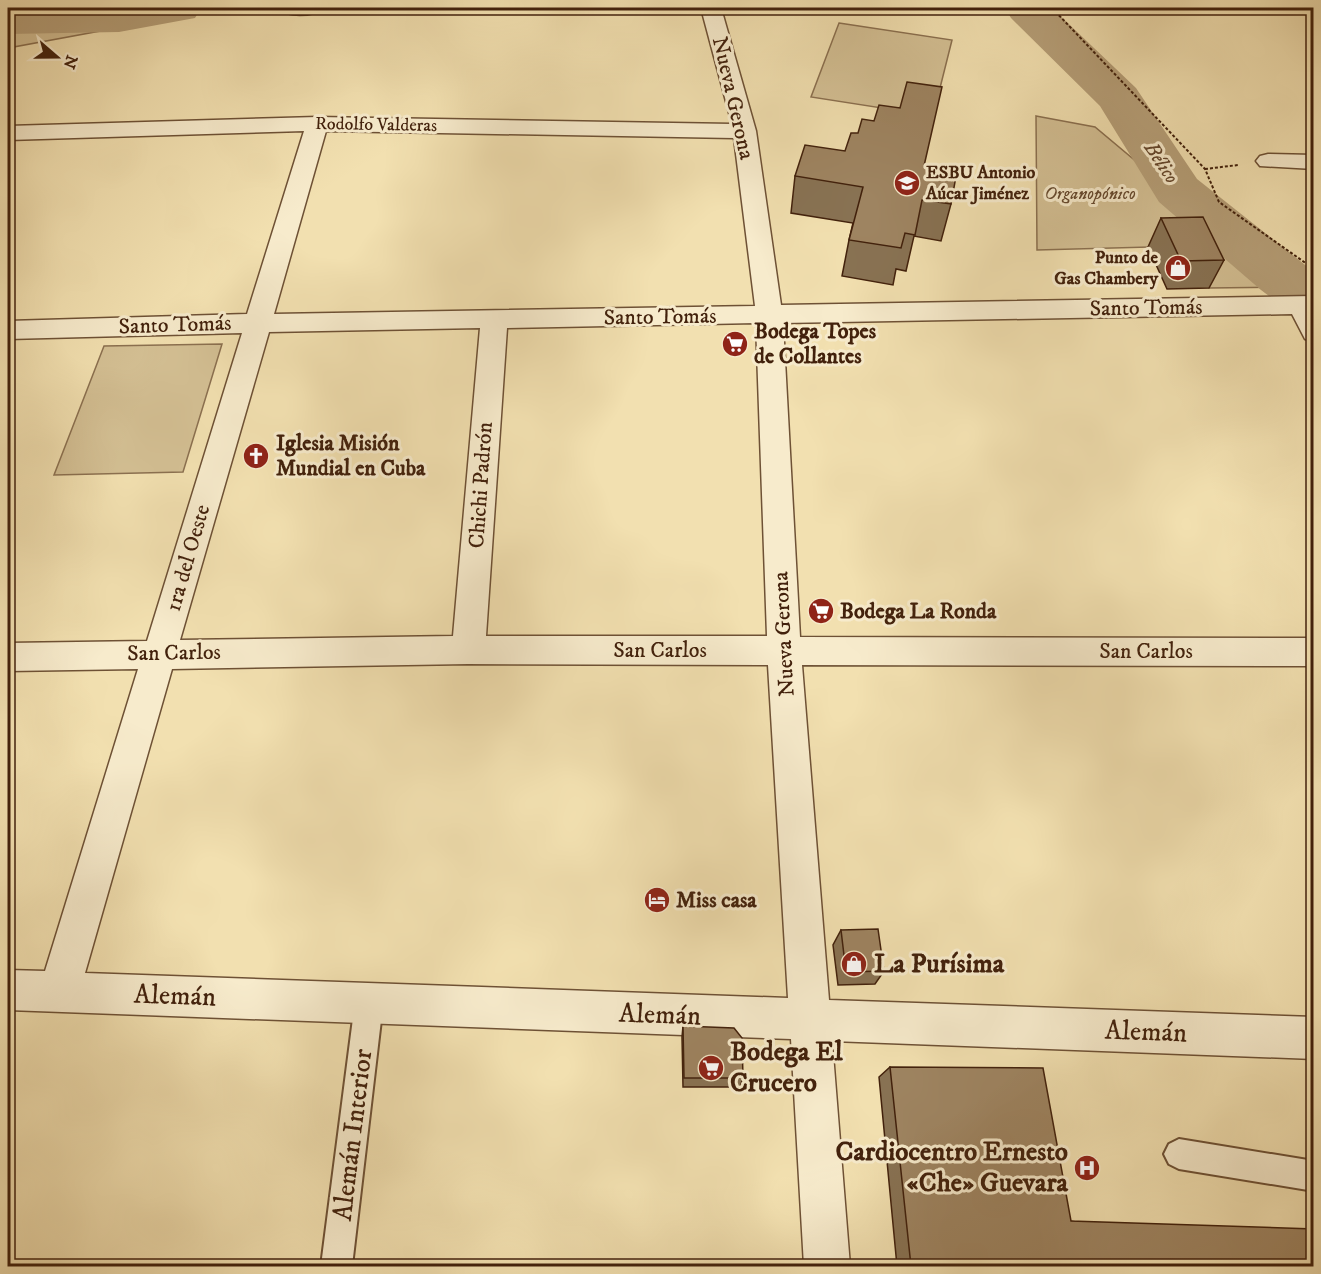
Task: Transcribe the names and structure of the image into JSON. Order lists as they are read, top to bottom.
{
  "streets": {
    "street": [
      "Nueva Gerona",
      "Rodolfo Valderas",
      "Santo Tomás",
      "Chichi Padrón",
      "1ra del Oeste",
      "San Carlos",
      "Alemán"
    ],
    "lane": ["Alemán Interior"]
  },
  "crossings": [
    ["Nueva Gerona", "Rodolfo Valderas"],
    ["Nueva Gerona", "Santo Tomás"],
    ["Nueva Gerona", "San Carlos"],
    ["Nueva Gerona", "Alemán"],
    ["Rodolfo Valderas", "1ra del Oeste"],
    ["Santo Tomás", "Chichi Padrón"],
    ["Santo Tomás", "1ra del Oeste"],
    ["Chichi Padrón", "San Carlos"],
    ["1ra del Oeste", "San Carlos"],
    ["1ra del Oeste", "Alemán"],
    ["Alemán", "Alemán Interior"]
  ],
  "water": ["Bélico"],
  "parks": ["Organopónico"],
  "places": {
    "school or university": ["ESBU Antonio Aúcar Jiménez"],
    "shop": ["Punto de Gas Chambery", "La Purísima"],
    "supermarket": ["Bodega Topes de Collantes", "Bodega La Ronda", "Bodega El Crucero"],
    "church": ["Iglesia Misión Mundial en Cuba"],
    "hotel": ["Miss casa"],
    "hospital": ["Cardiocentro Ernesto «Che» Guevara"]
  },
  "north": "right"
}
